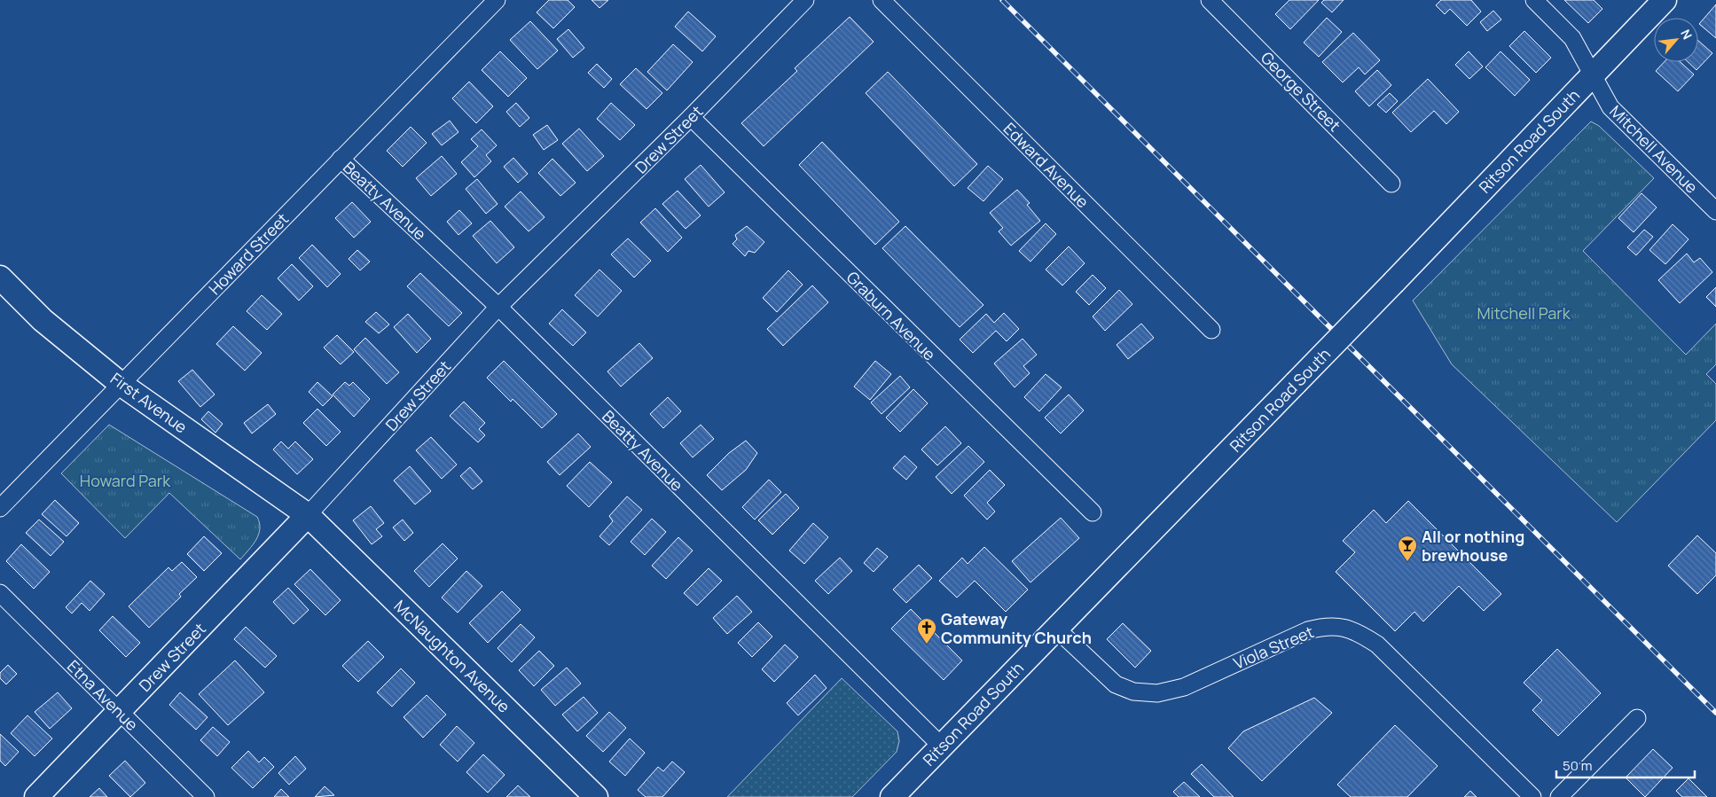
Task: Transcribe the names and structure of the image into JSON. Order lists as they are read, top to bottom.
{
  "streets": {
    "main road": [
      "Drew Street",
      "Ritson Road South",
      "First Avenue",
      "McNaughton Avenue"
    ],
    "street": [
      "George Street",
      "Mitchell Avenue",
      "Edward Avenue",
      "Beatty Avenue",
      "Howard Street",
      "Graburn Avenue",
      "Viola Street",
      "Etna Avenue"
    ]
  },
  "crossings": [
    ["Drew Street", "Beatty Avenue"],
    ["Drew Street", "Graburn Avenue"],
    ["Drew Street", "First Avenue"],
    ["Drew Street", "McNaughton Avenue"],
    ["Drew Street", "Etna Avenue"],
    ["Ritson Road South", "Mitchell Avenue"],
    ["Ritson Road South", "Beatty Avenue"],
    ["Ritson Road South", "Viola Street"],
    ["Beatty Avenue", "Howard Street"],
    ["Howard Street", "First Avenue"],
    ["First Avenue", "McNaughton Avenue"]
  ],
  "parks": ["Mitchell Park", "Howard Park"],
  "places": {
    "bar": ["All or nothing brewhouse"],
    "church": ["Gateway Community Church"]
  },
  "scale_bar": "50 m",
  "north": "top right"
}
